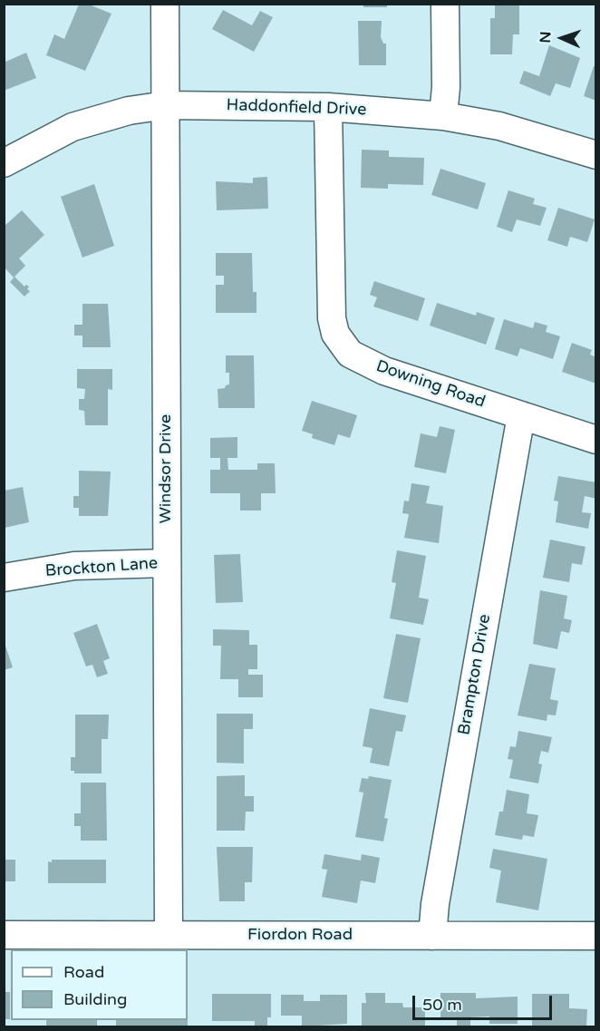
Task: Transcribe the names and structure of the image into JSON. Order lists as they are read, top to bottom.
{
  "streets": {
    "street": [
      "Haddonfield Drive",
      "Downing Road",
      "Windsor Drive",
      "Brockton Lane",
      "Brampton Drive",
      "Fiordon Road"
    ]
  },
  "crossings": [
    ["Haddonfield Drive", "Downing Road"],
    ["Haddonfield Drive", "Windsor Drive"],
    ["Downing Road", "Brampton Drive"],
    ["Windsor Drive", "Brockton Lane"],
    ["Windsor Drive", "Fiordon Road"],
    ["Brampton Drive", "Fiordon Road"]
  ],
  "legend": ["Road", "Building"],
  "scale_bar": "50 m",
  "north": "left"
}
